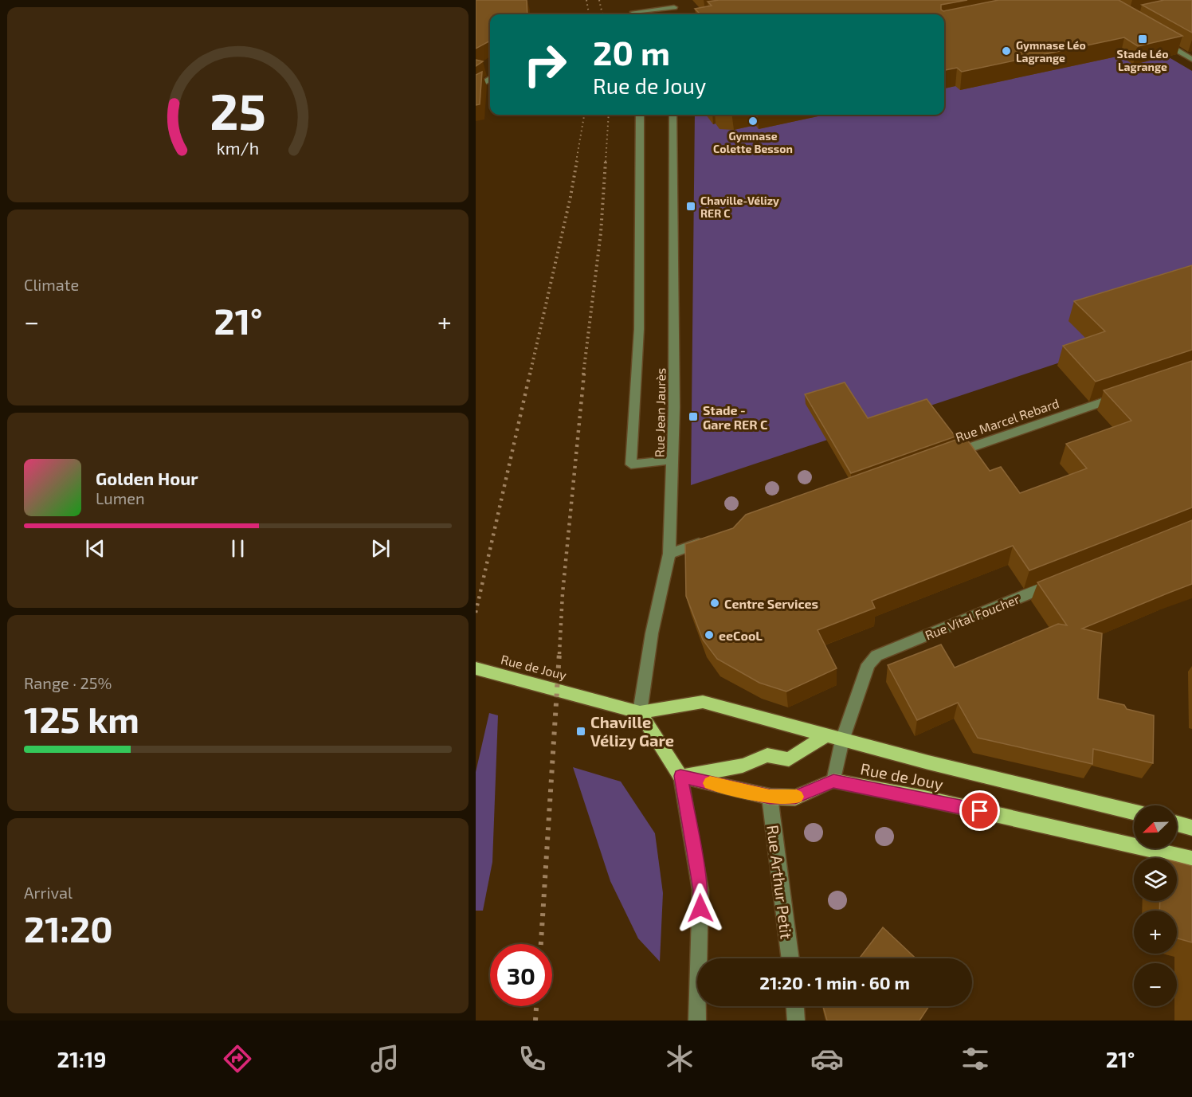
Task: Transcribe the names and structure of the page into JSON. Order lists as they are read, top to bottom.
{
  "streets": {
    "main road": ["Rue de Jouy"],
    "street": [
      "Rue Jean Jaurès",
      "Rue Marcel Rebard",
      "Rue Vital Foucher",
      "Rue Arthur Petit"
    ]
  },
  "crossings": [
    ["Rue Jean Jaurès", "Rue de Jouy"],
    ["Rue Vital Foucher", "Rue de Jouy"]
  ],
  "places": {
    "transit": [
      "Stade Léo Lagrange",
      "Chaville-Vélizy RER C",
      "Stade - Gare RER C",
      "Chaville Vélizy Gare"
    ],
    "other": [
      "Gymnase Léo Lagrange",
      "Gymnase Colette Besson",
      "Centre Services",
      "eeCooL"
    ]
  },
  "north": "bottom left",
  "page": {
    "turn": ["20 m", "Rue de Jouy"],
    "tile": [
      "Climate",
      ["Range · 25%", "125 km"],
      ["Arrival", "21:20"]
    ],
    "heat": ["−", "21°", "+"],
    "song": ["Golden Hour", "Lumen"],
    "map_buttons": ["+", "−"],
    "limit": "30",
    "trip": "21:20 · 1 min · 60 m",
    "tabs": ["21:19", "21°"],
    "gauge": ["25", "km/h"]
  }
}
